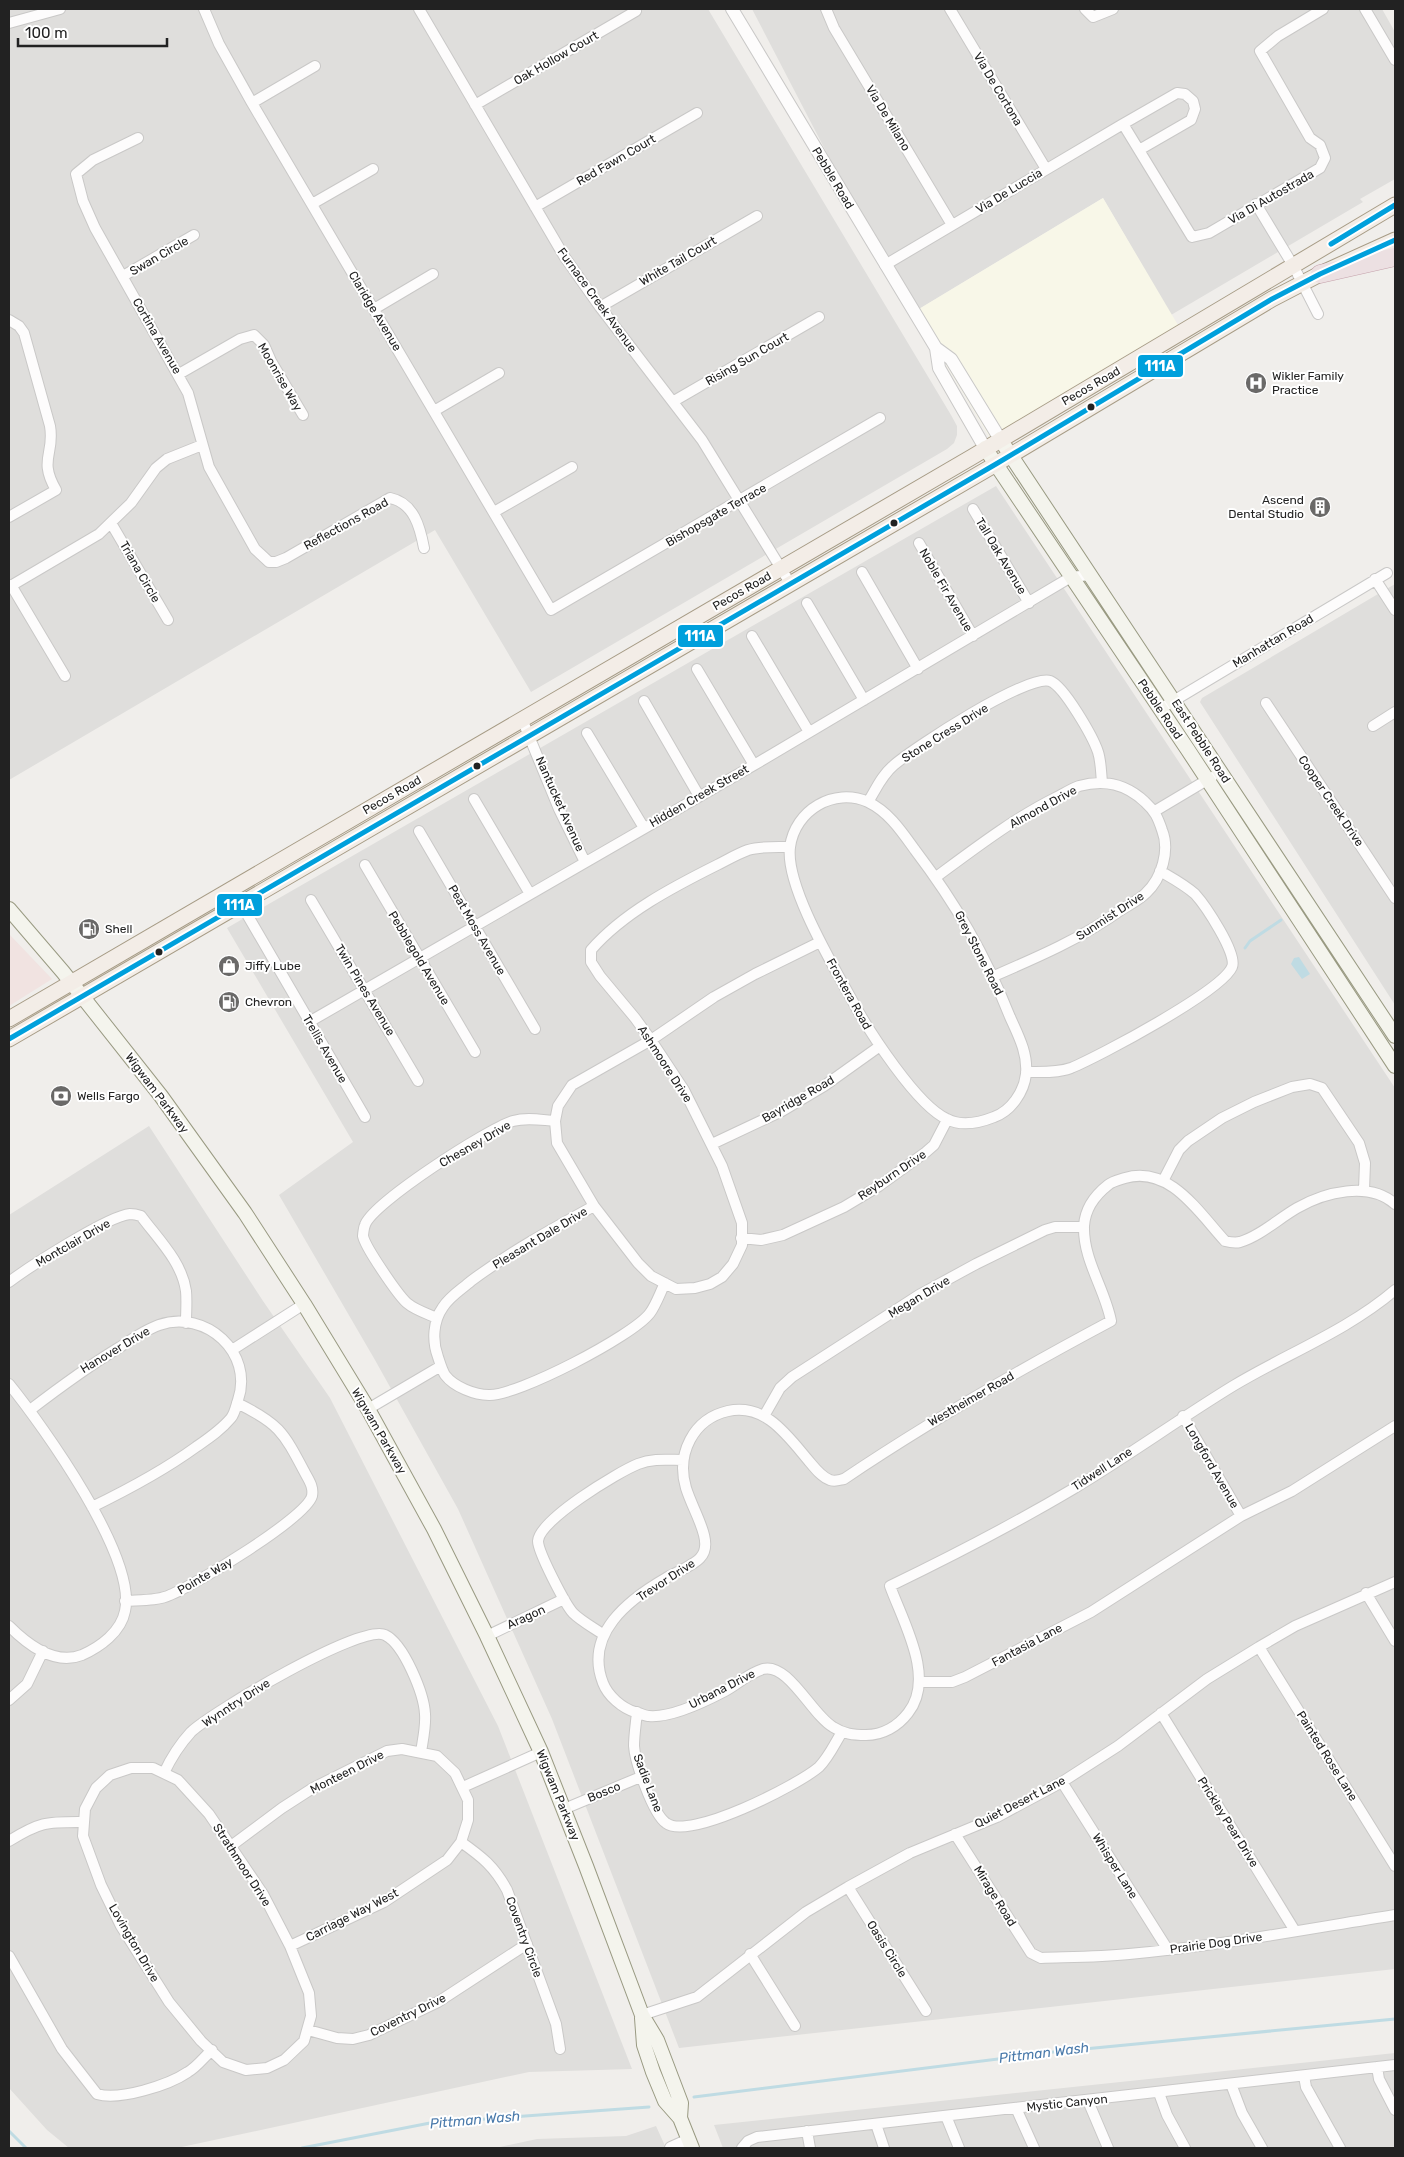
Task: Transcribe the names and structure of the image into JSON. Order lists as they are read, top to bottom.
{
  "streets": {
    "main road": [
      "Pebble Road",
      "Pecos Road",
      "East Pebble Road",
      "Wigwam Parkway"
    ],
    "street": [
      "Oak Hollow Court",
      "Via De Cortona",
      "Via De Milano",
      "Red Fawn Court",
      "Via De Luccia",
      "Via Di Autostrada",
      "Swan Circle",
      "White Tail Court",
      "Furnace Creek Avenue",
      "Claridge Avenue",
      "Cortina Avenue",
      "Rising Sun Court",
      "Moonrise Way",
      "Bishopsgate Terrace",
      "Reflections Road",
      "Tall Oak Avenue",
      "Triana Circle",
      "Noble Fir Avenue",
      "Manhattan Road",
      "Stone Cress Drive",
      "Hidden Creek Street",
      "Cooper Creek Drive",
      "Nantucket Avenue",
      "Almond Drive",
      "Sunmist Drive",
      "Peat Moss Avenue",
      "Grey Stone Road",
      "Pebblegold Avenue",
      "Twin Pines Avenue",
      "Frontera Road",
      "Trellis Avenue",
      "Ashmoore Drive",
      "Bayridge Road",
      "Chesney Drive",
      "Reyburn Drive",
      "Pleasant Dale Drive",
      "Montclair Drive",
      "Megan Drive",
      "Hanover Drive",
      "Westheimer Road",
      "Longford Avenue",
      "Tidwell Lane",
      "Pointe Way",
      "Trevor Drive",
      "Aragon",
      "Fantasia Lane",
      "Urbana Drive",
      "Wynntry Drive",
      "Painted Rose Lane",
      "Monteen Drive",
      "Sadie Lane",
      "Bosco",
      "Quiet Desert Lane",
      "Prickley Pear Drive",
      "Strathmoor Drive",
      "Whisper Lane",
      "Mirage Road",
      "Carriage Way West",
      "Coventry Circle",
      "Lovington Drive",
      "Prairie Dog Drive",
      "Oasis Circle",
      "Coventry Drive",
      "Mystic Canyon"
    ]
  },
  "crossings": [
    ["Oak Hollow Court", "Furnace Creek Avenue"],
    ["Via De Cortona", "Via De Luccia"],
    ["Via De Milano", "Via De Luccia"],
    ["Red Fawn Court", "Furnace Creek Avenue"],
    ["Pebble Road", "Via De Luccia"],
    ["Pebble Road", "Pecos Road"],
    ["Pebble Road", "Manhattan Road"],
    ["Pebble Road", "East Pebble Road"],
    ["Pebble Road", "Hidden Creek Street"],
    ["Via De Luccia", "Via Di Autostrada"],
    ["Swan Circle", "Cortina Avenue"],
    ["White Tail Court", "Furnace Creek Avenue"],
    ["Furnace Creek Avenue", "Rising Sun Court"],
    ["Furnace Creek Avenue", "Pecos Road"],
    ["Furnace Creek Avenue", "Bishopsgate Terrace"],
    ["Claridge Avenue", "Bishopsgate Terrace"],
    ["Cortina Avenue", "Moonrise Way"],
    ["Cortina Avenue", "Reflections Road"],
    ["Pecos Road", "East Pebble Road"],
    ["Pecos Road", "Nantucket Avenue"],
    ["Pecos Road", "Trellis Avenue"],
    ["Pecos Road", "Wigwam Parkway"],
    ["Tall Oak Avenue", "Hidden Creek Street"],
    ["Noble Fir Avenue", "Hidden Creek Street"],
    ["Manhattan Road", "East Pebble Road"],
    ["Stone Cress Drive", "Almond Drive"],
    ["Stone Cress Drive", "Grey Stone Road"],
    ["East Pebble Road", "Hidden Creek Street"],
    ["Hidden Creek Street", "Nantucket Avenue"],
    ["Hidden Creek Street", "Peat Moss Avenue"],
    ["Hidden Creek Street", "Pebblegold Avenue"],
    ["Hidden Creek Street", "Twin Pines Avenue"],
    ["Hidden Creek Street", "Trellis Avenue"],
    ["Almond Drive", "Sunmist Drive"],
    ["Almond Drive", "Grey Stone Road"],
    ["Sunmist Drive", "Grey Stone Road"],
    ["Frontera Road", "Ashmoore Drive"],
    ["Frontera Road", "Bayridge Road"],
    ["Frontera Road", "Reyburn Drive"],
    ["Ashmoore Drive", "Bayridge Road"],
    ["Ashmoore Drive", "Reyburn Drive"],
    ["Wigwam Parkway", "Aragon"],
    ["Wigwam Parkway", "Bosco"],
    ["Wigwam Parkway", "Quiet Desert Lane"],
    ["Chesney Drive", "Pleasant Dale Drive"],
    ["Montclair Drive", "Hanover Drive"],
    ["Megan Drive", "Westheimer Road"],
    ["Longford Avenue", "Tidwell Lane"],
    ["Longford Avenue", "Fantasia Lane"],
    ["Tidwell Lane", "Fantasia Lane"],
    ["Urbana Drive", "Sadie Lane"],
    ["Wynntry Drive", "Monteen Drive"],
    ["Wynntry Drive", "Strathmoor Drive"],
    ["Painted Rose Lane", "Quiet Desert Lane"],
    ["Monteen Drive", "Strathmoor Drive"],
    ["Monteen Drive", "Carriage Way West"],
    ["Sadie Lane", "Bosco"],
    ["Quiet Desert Lane", "Prickley Pear Drive"],
    ["Quiet Desert Lane", "Whisper Lane"],
    ["Quiet Desert Lane", "Mirage Road"],
    ["Quiet Desert Lane", "Oasis Circle"],
    ["Prickley Pear Drive", "Prairie Dog Drive"],
    ["Strathmoor Drive", "Carriage Way West"],
    ["Strathmoor Drive", "Coventry Drive"],
    ["Whisper Lane", "Prairie Dog Drive"],
    ["Mirage Road", "Prairie Dog Drive"],
    ["Carriage Way West", "Coventry Circle"],
    ["Coventry Circle", "Coventry Drive"]
  ],
  "water": ["Pittman Wash"],
  "places": {
    "hospital": ["Wikler Family Practice"],
    "building": ["Ascend Dental Studio"],
    "fuel station": ["Shell", "Chevron"],
    "shop": ["Jiffy Lube"],
    "bank": ["Wells Fargo"]
  },
  "lines": ["transit line 111A"],
  "scale_bar": "100 m"
}
